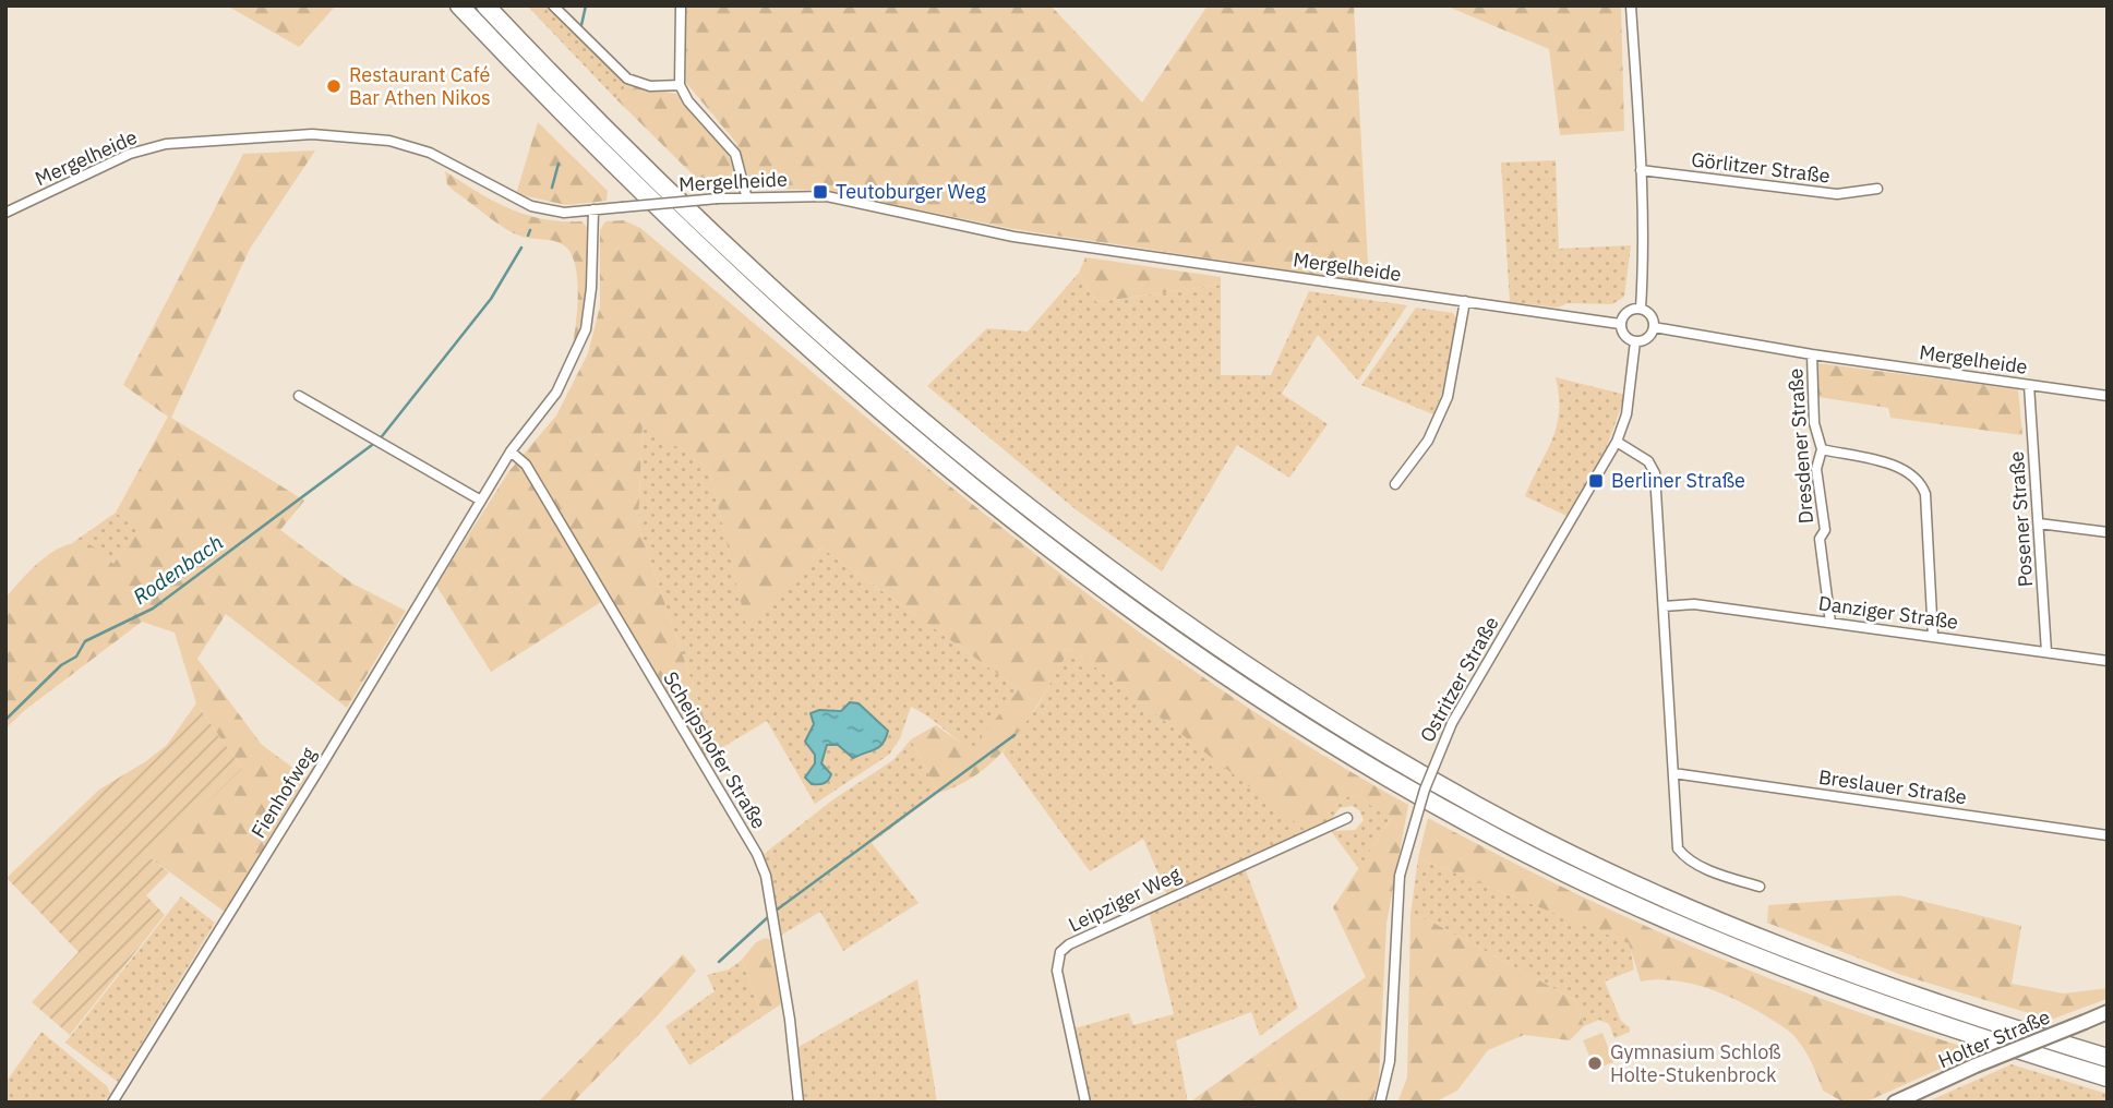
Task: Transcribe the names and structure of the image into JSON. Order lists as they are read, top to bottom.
{
  "streets": {
    "street": [
      "Mergelheide",
      "Görlitzer Straße",
      "Dresdener Straße",
      "Posener Straße",
      "Danziger Straße",
      "Ostritzer Straße",
      "Scheipshofer Straße",
      "Breslauer Straße",
      "Fienhofweg",
      "Leipziger Weg",
      "Holter Straße"
    ]
  },
  "crossings": [
    ["Mergelheide", "Dresdener Straße"],
    ["Mergelheide", "Posener Straße"],
    ["Mergelheide", "Ostritzer Straße"],
    ["Mergelheide", "Fienhofweg"],
    ["Dresdener Straße", "Danziger Straße"],
    ["Posener Straße", "Danziger Straße"],
    ["Scheipshofer Straße", "Fienhofweg"]
  ],
  "water": ["Rodenbach"],
  "places": {
    "other": ["Restaurant Café Bar Athen Nikos", "Gymnasium Schloß Holte-Stukenbrock"],
    "transit": ["Teutoburger Weg", "Berliner Straße"]
  }
}
